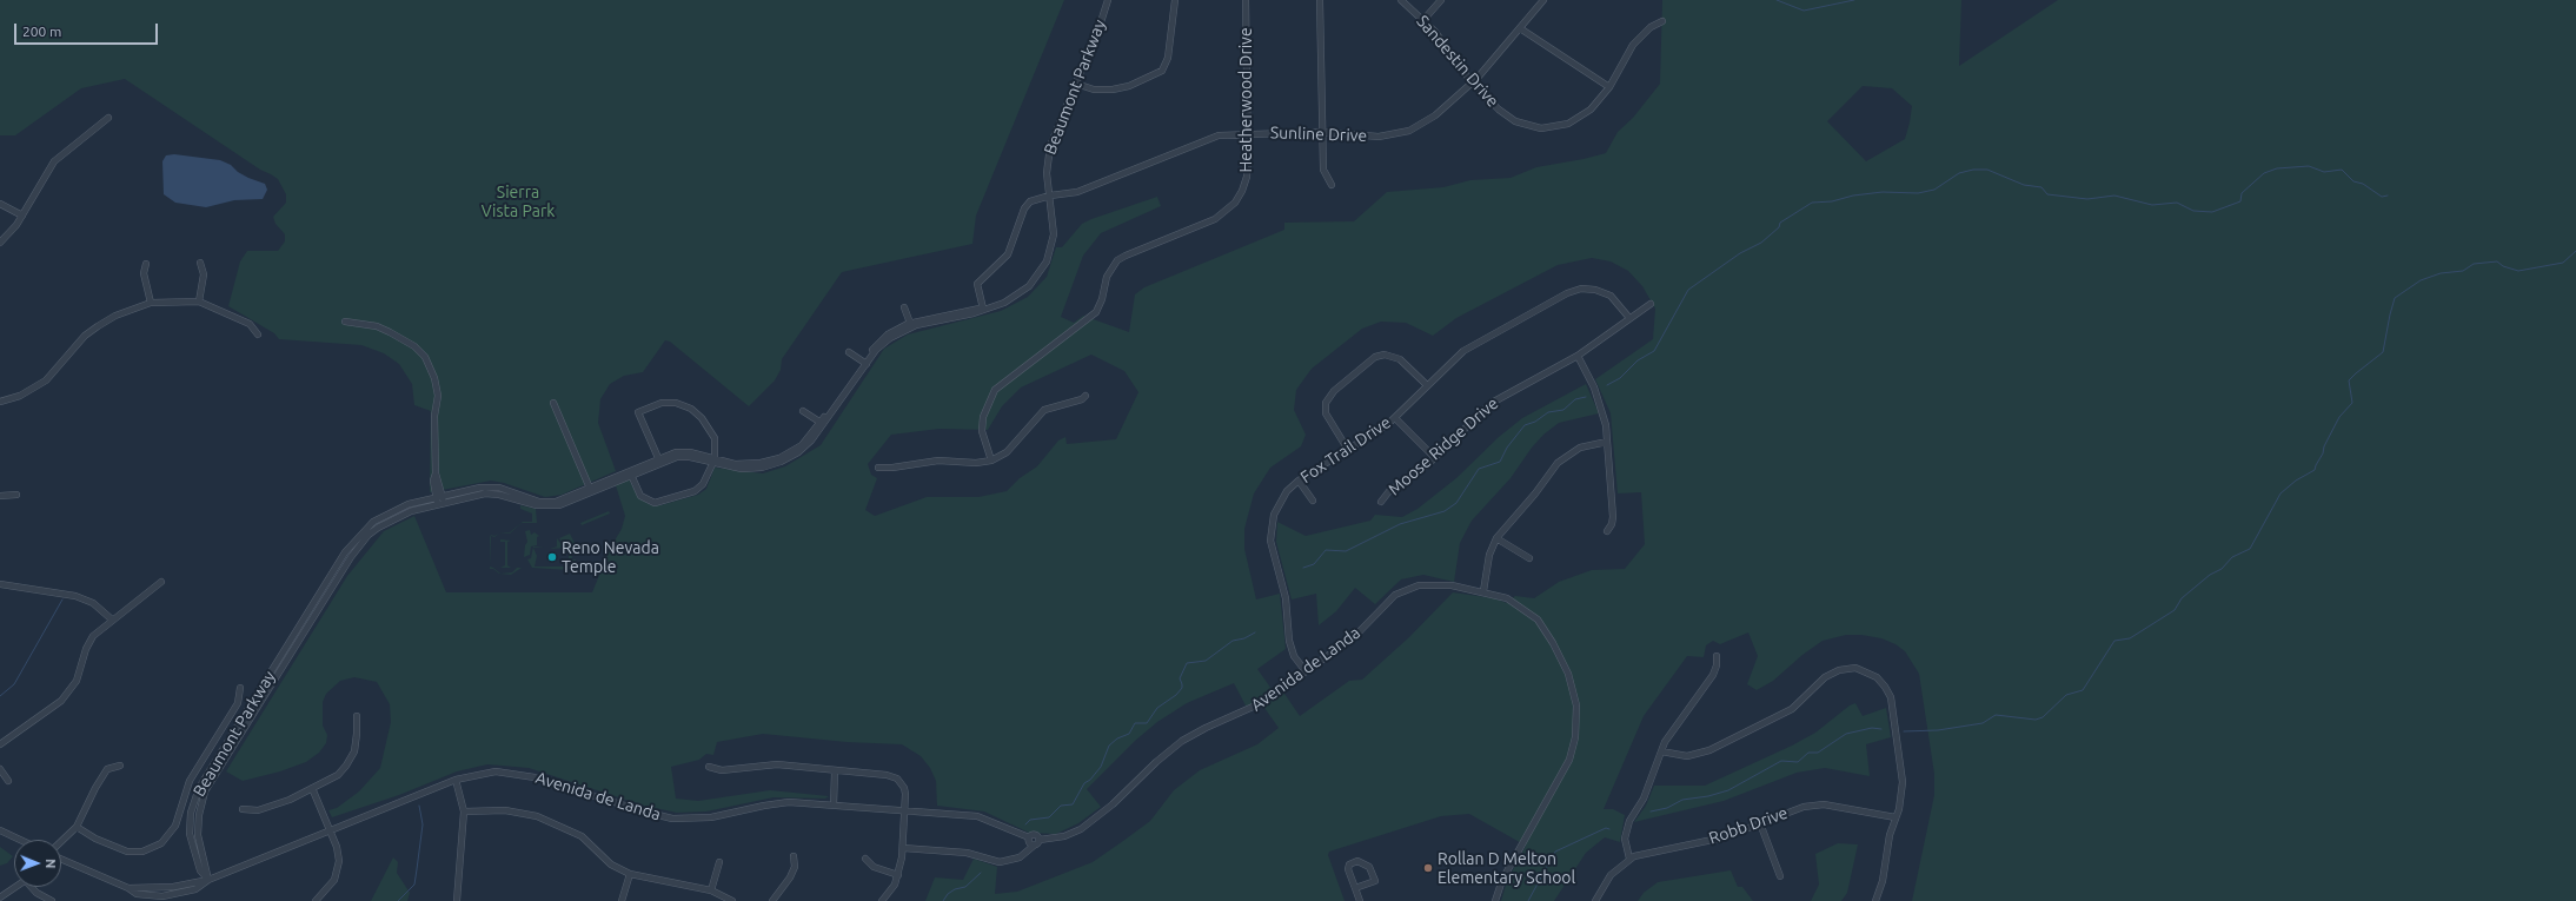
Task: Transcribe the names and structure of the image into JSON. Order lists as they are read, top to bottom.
{
  "streets": {
    "street": [
      "Sandestin Drive",
      "Beaumont Parkway",
      "Heatherwood Drive",
      "Sunline Drive",
      "Moose Ridge Drive",
      "Fox Trail Drive",
      "Avenida de Landa",
      "Robb Drive"
    ]
  },
  "crossings": [
    ["Sandestin Drive", "Sunline Drive"],
    ["Beaumont Parkway", "Sunline Drive"],
    ["Beaumont Parkway", "Avenida de Landa"],
    ["Heatherwood Drive", "Sunline Drive"],
    ["Moose Ridge Drive", "Fox Trail Drive"],
    ["Fox Trail Drive", "Avenida de Landa"]
  ],
  "parks": ["Sierra Vista Park"],
  "places": ["Reno Nevada Temple", "Rollan D Melton Elementary School"],
  "scale_bar": "200 m",
  "north": "right"
}
